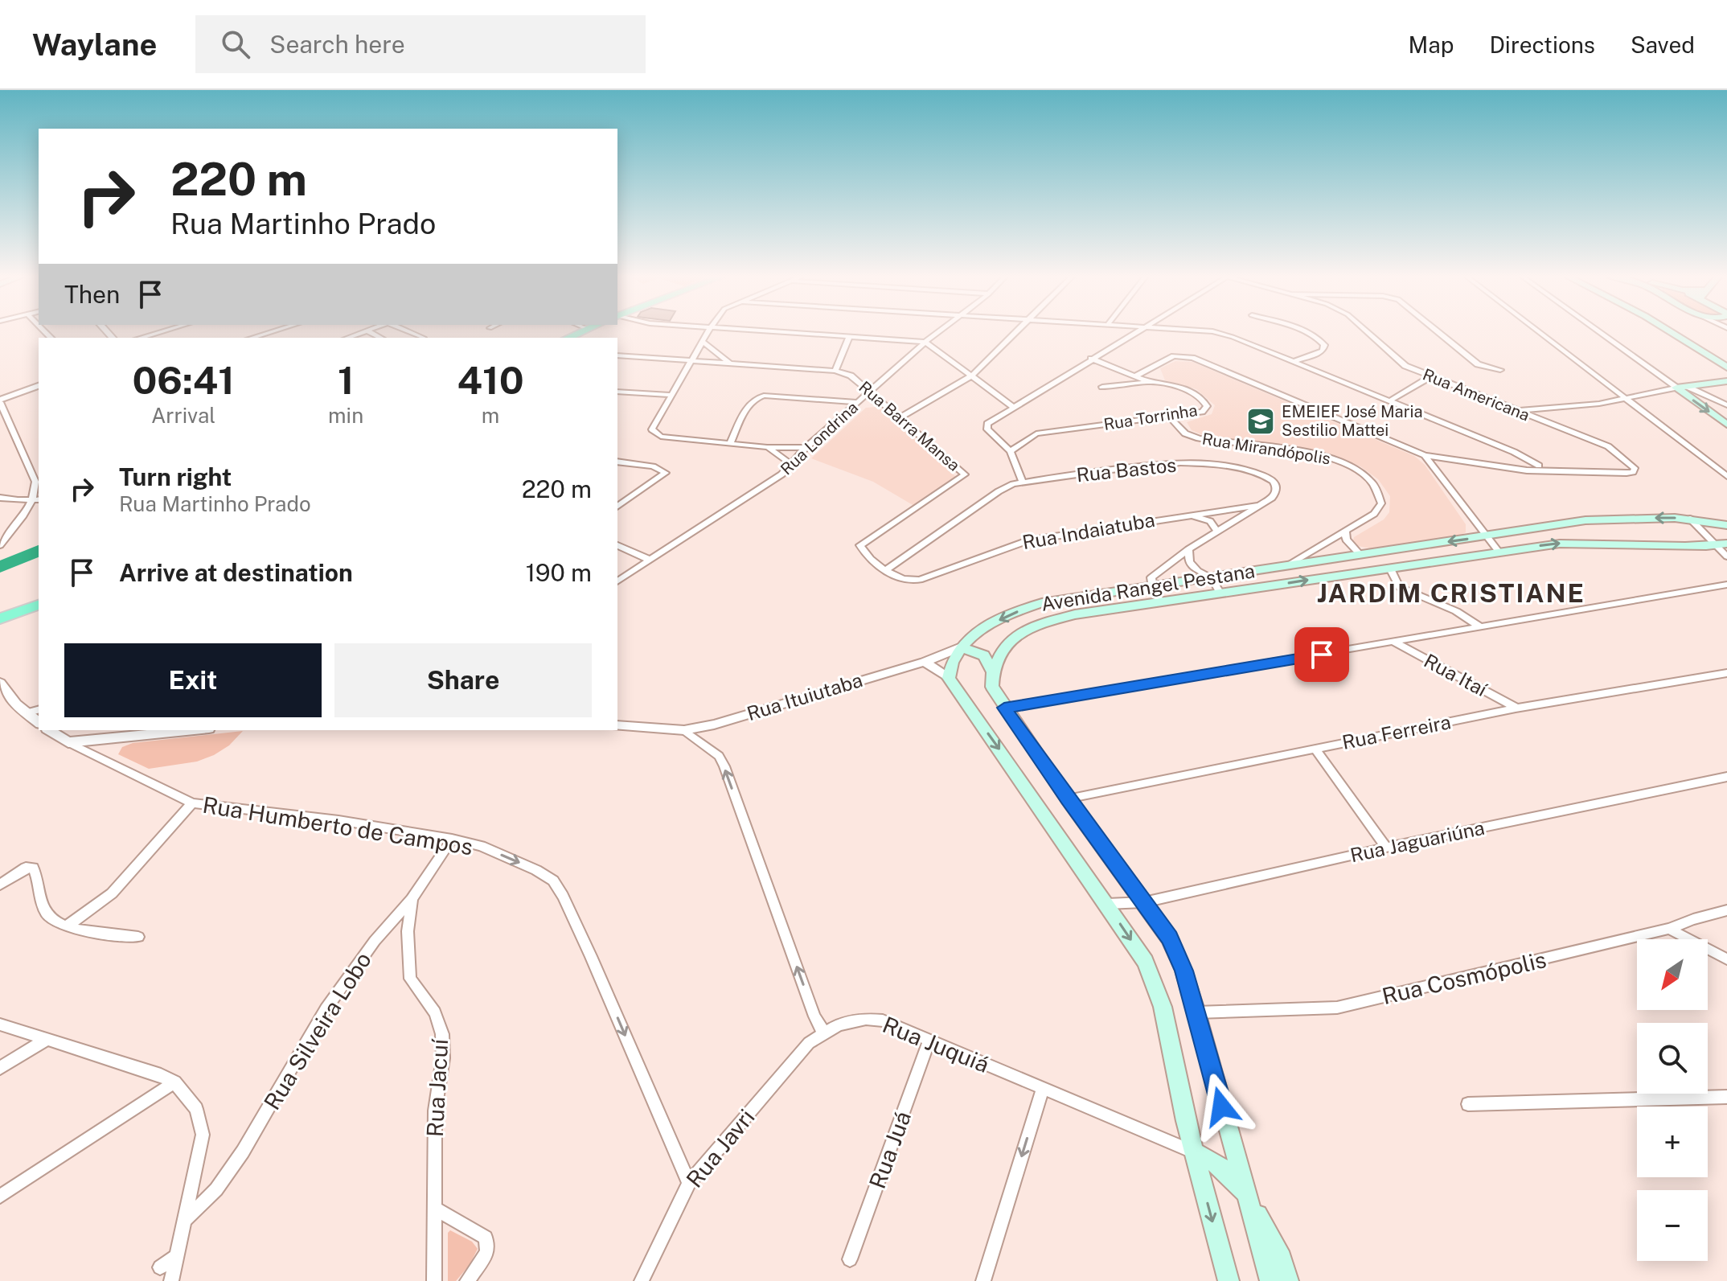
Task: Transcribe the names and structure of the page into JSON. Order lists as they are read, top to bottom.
{
  "streets": {
    "main road": ["Avenida Rangel Pestana"],
    "street": [
      "Rua Americana",
      "Rua Torrinha",
      "Rua Barra Mansa",
      "Rua Londrina",
      "Rua Mirandópolis",
      "Rua Bastos",
      "Rua Indaiatuba",
      "Rua Itaí",
      "Rua Ituiutaba",
      "Rua Ferreira",
      "Rua Humberto de Campos",
      "Rua Jaguariúna",
      "Rua Cosmópolis",
      "Rua Silveira Lobo",
      "Rua Juquiá",
      "Rua Jacuí",
      "Rua Javri",
      "Rua Juá"
    ]
  },
  "crossings": [
    ["Rua Torrinha", "Rua Mirandópolis"],
    ["Rua Barra Mansa", "Rua Londrina"],
    ["Rua Barra Mansa", "Rua Bastos"],
    ["Rua Barra Mansa", "Rua Indaiatuba"],
    ["Rua Mirandópolis", "Avenida Rangel Pestana"],
    ["Rua Bastos", "Rua Indaiatuba"],
    ["Avenida Rangel Pestana", "Rua Ituiutaba"],
    ["Rua Itaí", "Rua Ferreira"],
    ["Rua Humberto de Campos", "Rua Silveira Lobo"],
    ["Rua Humberto de Campos", "Rua Javri"],
    ["Rua Silveira Lobo", "Rua Jacuí"],
    ["Rua Juquiá", "Rua Javri"],
    ["Rua Juquiá", "Rua Juá"]
  ],
  "one_way": ["Rua Humberto de Campos"],
  "districts": ["JARDIM CRISTIANE"],
  "places": {
    "school or university": ["EMEIEF José Maria Sestilio Mattei"]
  },
  "north": "bottom left",
  "page": {
    "header": "Waylane",
    "search": "Search here",
    "nav": ["Map", "Directions", "Saved"],
    "turn": ["220 m", "Rua Martinho Prado"],
    "then": "Then",
    "eta": [
      "06:41",
      "Arrival",
      "1",
      "min",
      "410",
      "m"
    ],
    "list": [
      {
        "name": "Turn right",
        "note": "Rua Martinho Prado",
        "value": "220 m"
      },
      {
        "name": "Arrive at destination",
        "value": "190 m"
      }
    ],
    "buttons": ["Exit", "Share"],
    "map_buttons": ["+", "−"]
  }
}
